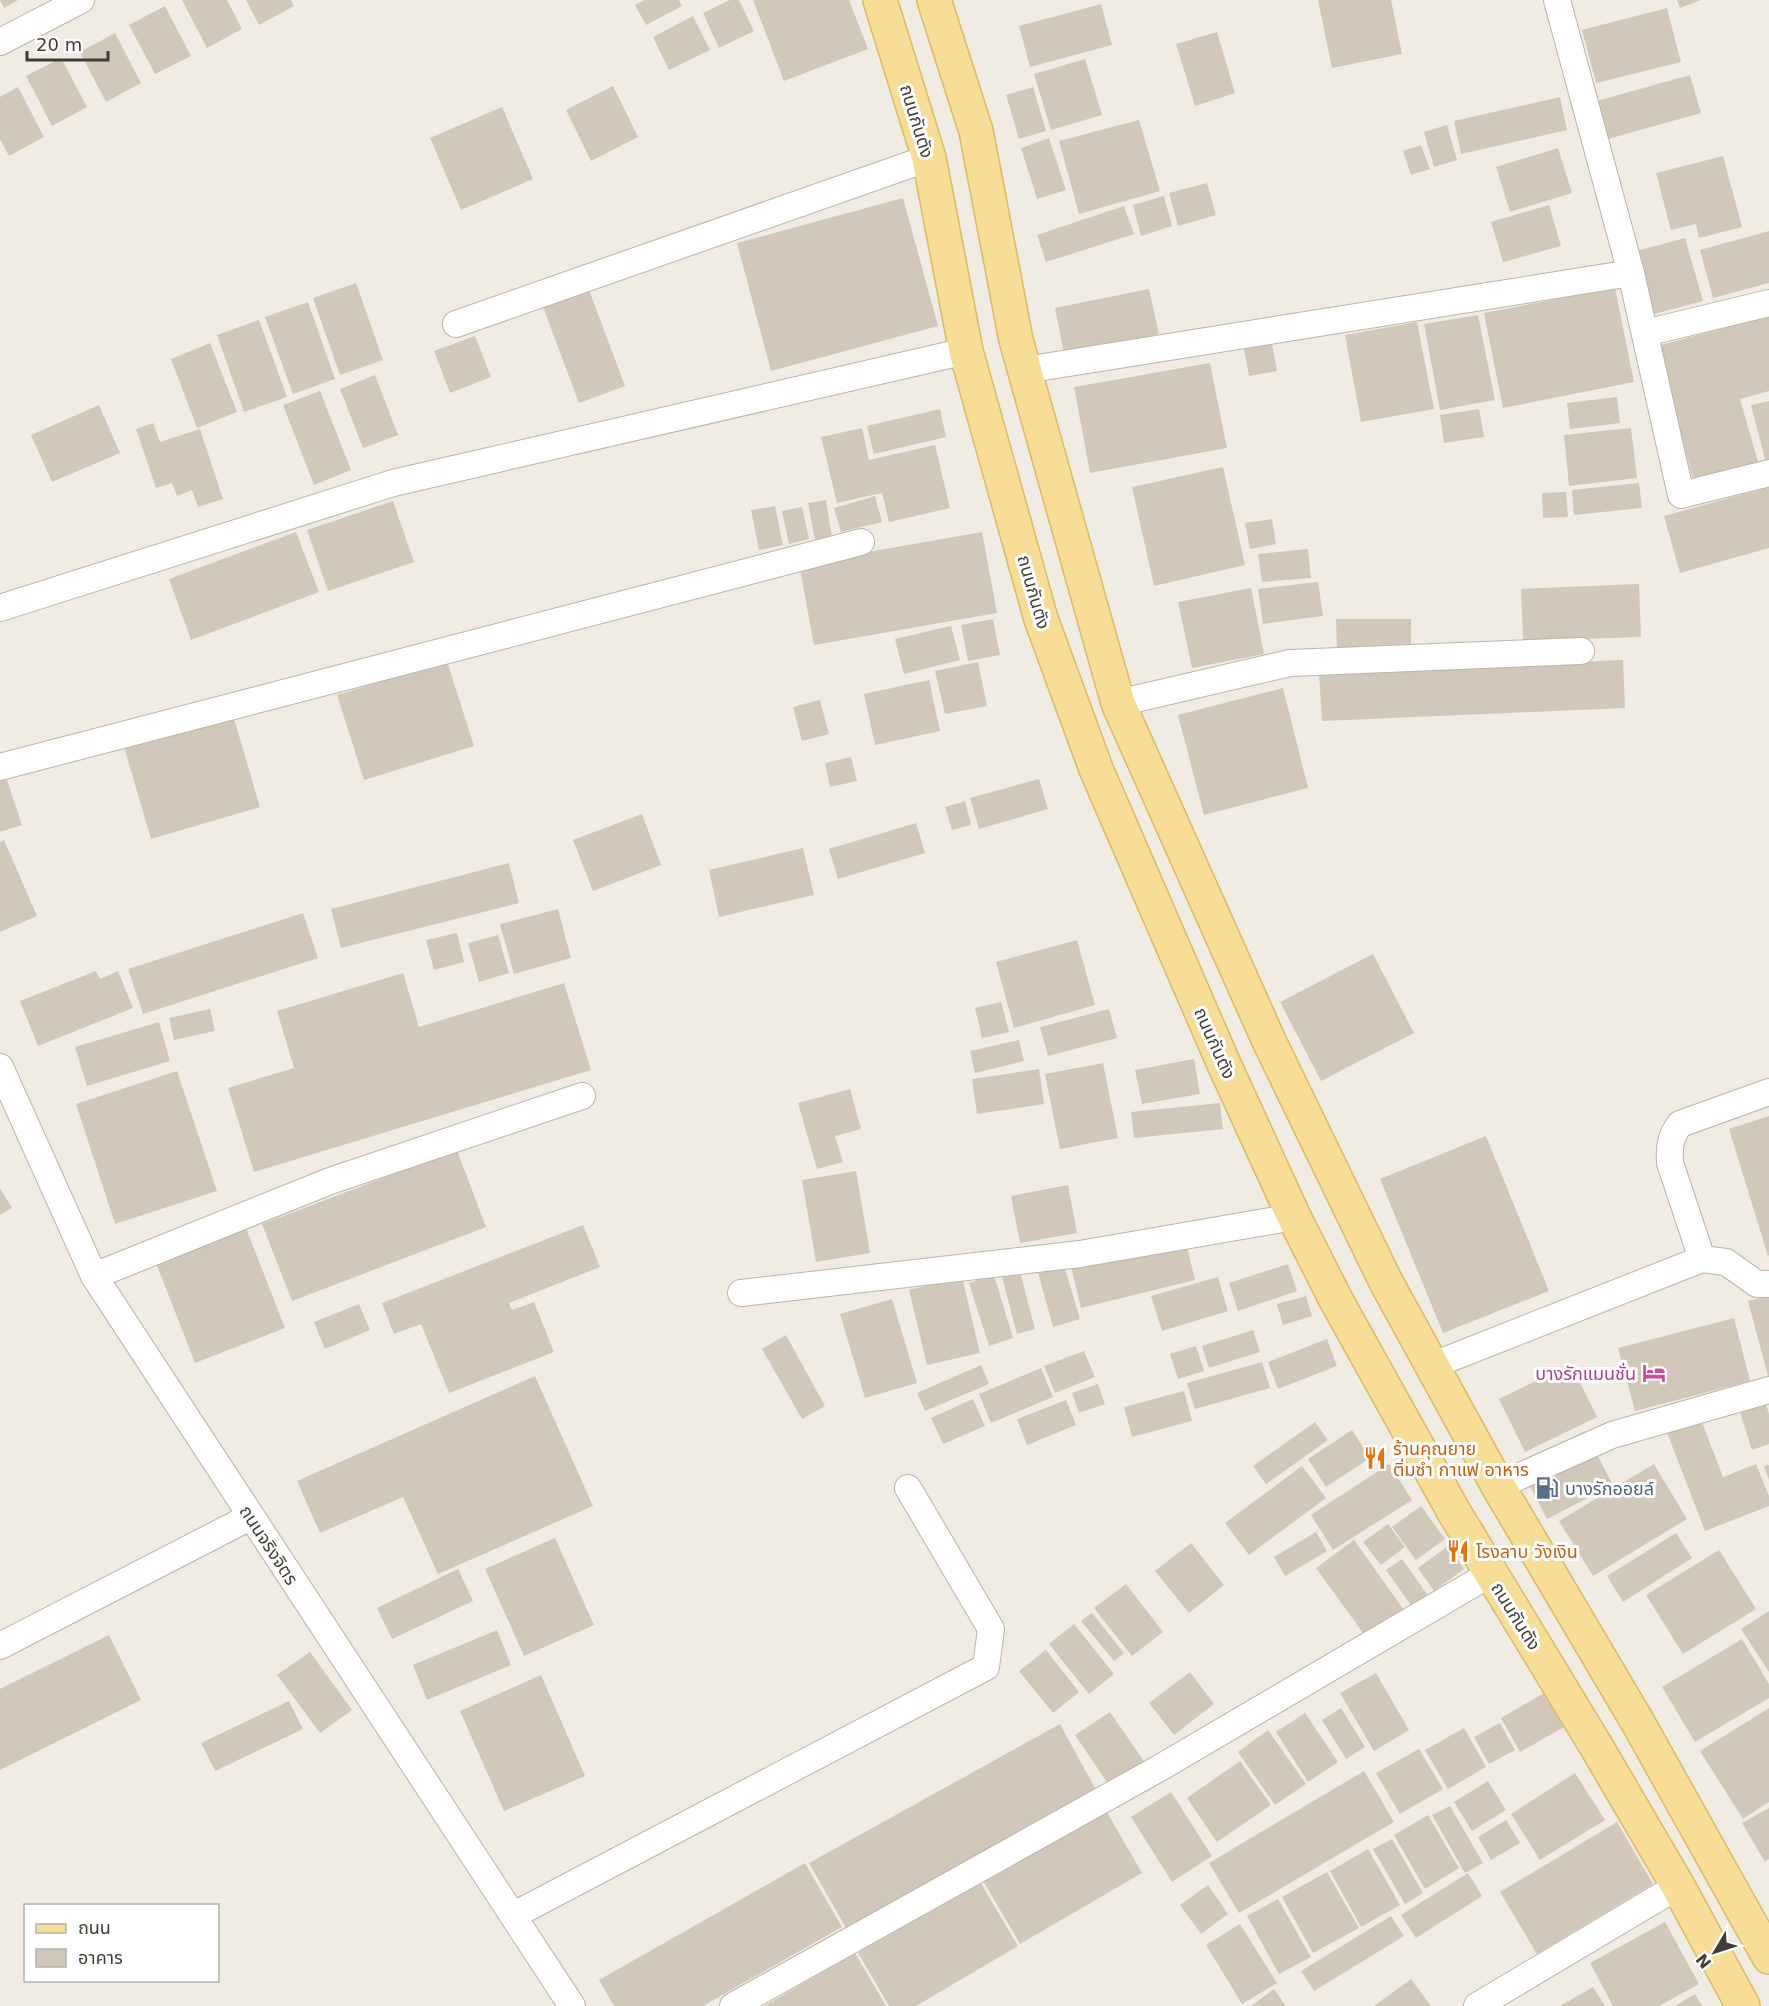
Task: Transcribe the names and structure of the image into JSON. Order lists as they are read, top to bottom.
{
  "streets": {
    "main road": ["ถนนกันตัง"],
    "street": ["ถนนจริงจิตร"]
  },
  "places": {
    "hotel": ["บางรักแมนชั่น"],
    "restaurant": ["ร้านคุณยาย ติ่มซำ กาแฟ อาหาร", "โรงลาบ วังเงิน"],
    "fuel station": ["บางรักออยล์"]
  },
  "legend": ["ถนน", "อาคาร"],
  "scale_bar": "20 m",
  "north": "bottom left"
}
